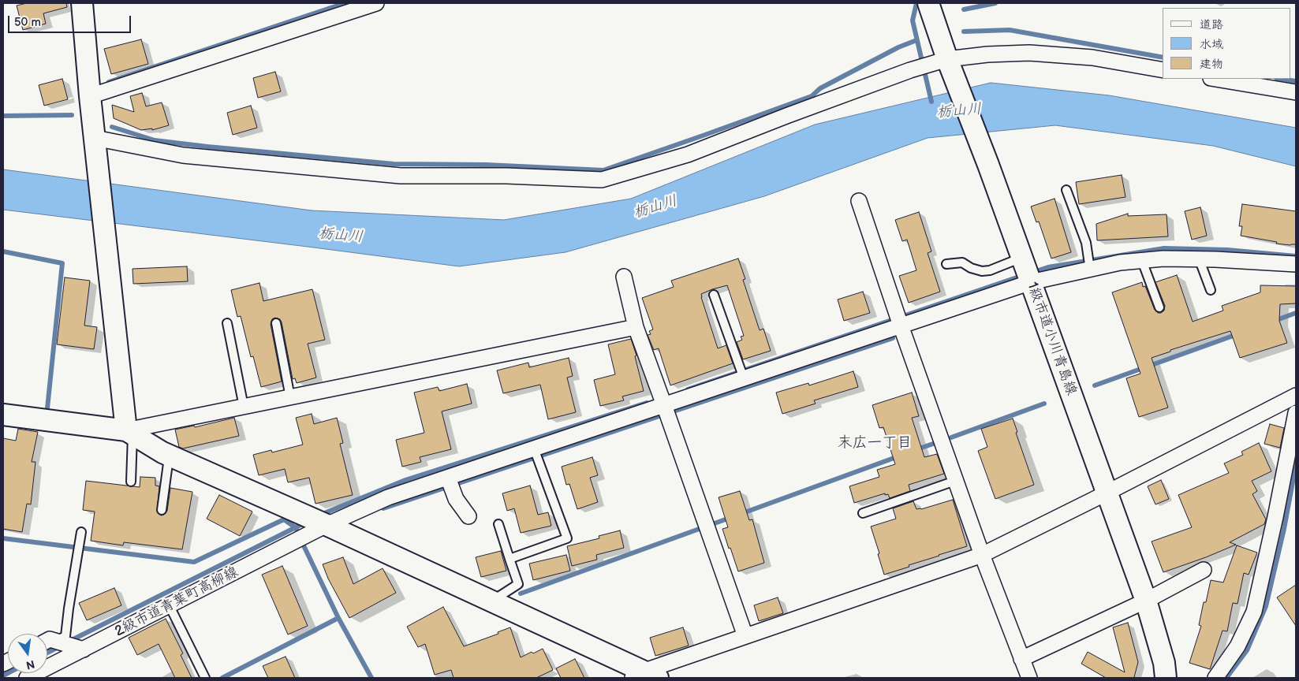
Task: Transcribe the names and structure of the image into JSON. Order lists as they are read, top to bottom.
{
  "streets": {
    "street": ["1級市道小川青島線", "2級市道青葉町高柳線"]
  },
  "crossings": [
    ["1級市道小川青島線", "2級市道青葉町高柳線"]
  ],
  "districts": ["末広一丁目"],
  "water": ["栃山川"],
  "legend": ["道路", "水域", "建物"],
  "scale_bar": "50 m",
  "north": "bottom"
}
